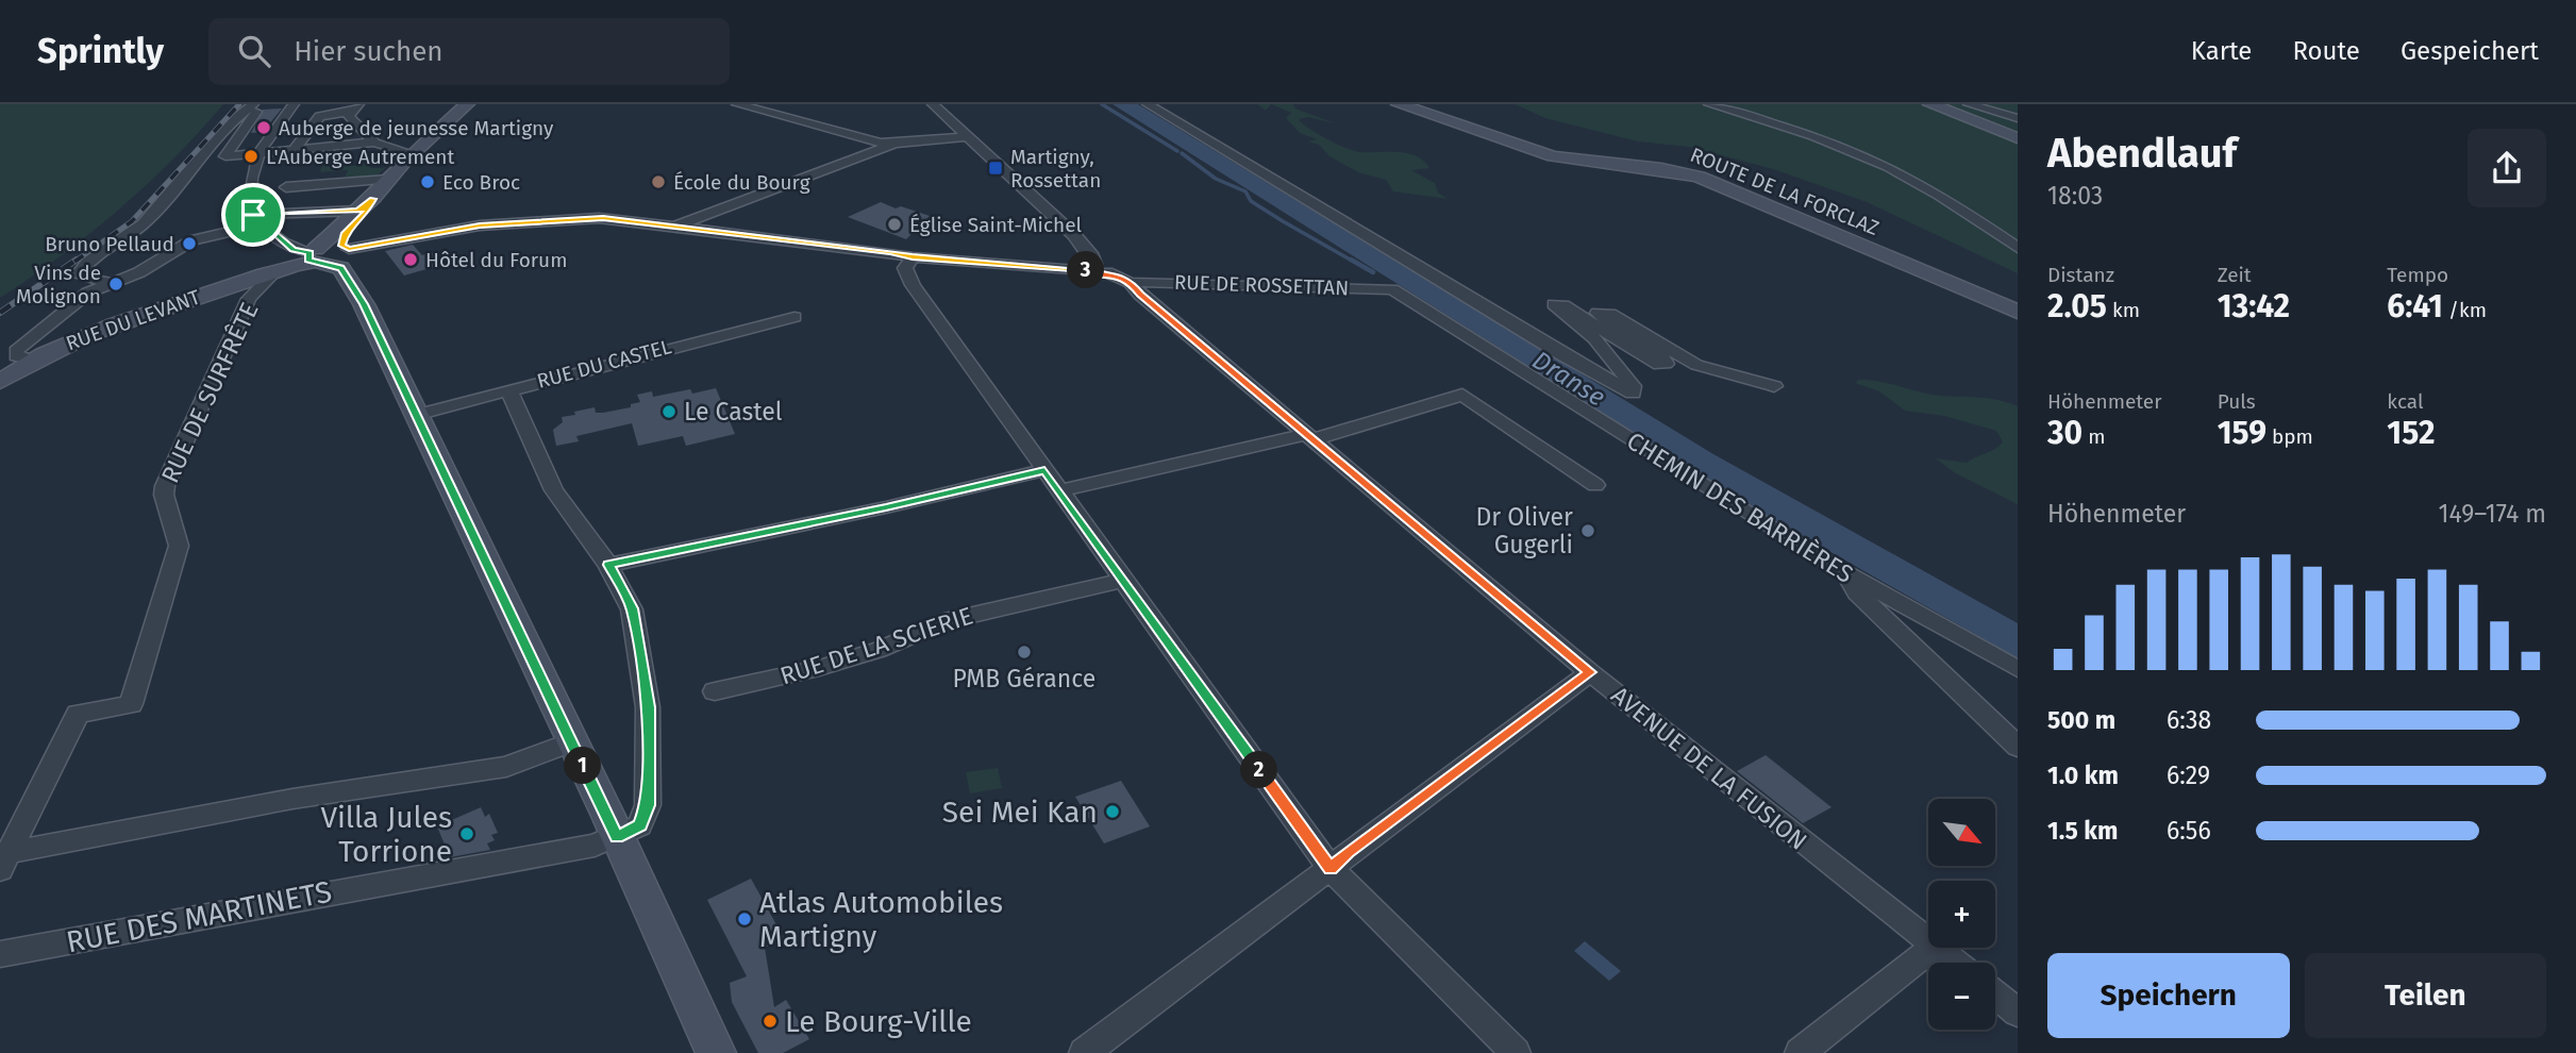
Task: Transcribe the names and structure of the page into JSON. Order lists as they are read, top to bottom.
{
  "streets": {
    "street": [
      "ROUTE DE LA FORCLAZ",
      "RUE DE ROSSETTAN",
      "RUE DU LEVANT",
      "RUE DU CASTEL",
      "RUE DE SURFRÊTE",
      "CHEMIN DES BARRIÈRES",
      "RUE DE LA SCIERIE",
      "AVENUE DE LA FUSION",
      "RUE DES MARTINETS"
    ]
  },
  "crossings": [
    ["RUE DE ROSSETTAN", "CHEMIN DES BARRIÈRES"],
    ["RUE DE ROSSETTAN", "AVENUE DE LA FUSION"],
    ["RUE DU LEVANT", "RUE DE SURFRÊTE"]
  ],
  "water": ["Dranse"],
  "places": {
    "other": [
      "Auberge de jeunesse Martigny",
      "L'Auberge Autrement",
      "Eco Broc",
      "École du Bourg",
      "Église Saint-Michel",
      "Bruno Pellaud",
      "Hôtel du Forum",
      "Vins de Molignon",
      "Le Castel",
      "Dr Oliver Gugerli",
      "PMB Gérance",
      "Sei Mei Kan",
      "Villa Jules Torrione",
      "Atlas Automobiles Martigny",
      "Le Bourg-Ville"
    ],
    "transit": ["Martigny, Rossettan"]
  },
  "north": "bottom right",
  "page": {
    "header": "Sprintly",
    "search": "Hier suchen",
    "nav": ["Karte", "Route", "Gespeichert"],
    "heading": ["Abendlauf", "18:03"],
    "stats": [
      ["Distanz", "2.05 km"],
      ["Zeit", "13:42"],
      ["Tempo", "6:41 /km"],
      ["Höhenmeter", "30 m"],
      ["Puls", "159 bpm"],
      ["kcal", "152"]
    ],
    "pins": ["3", "1", "2"],
    "chart": ["Höhenmeter", "149–174 m"],
    "list": [
      {
        "name": "500 m",
        "note": "6:38"
      },
      {
        "name": "1.0 km",
        "note": "6:29"
      },
      {
        "name": "1.5 km",
        "note": "6:56"
      }
    ],
    "map_buttons": ["+", "−"],
    "buttons": ["Speichern", "Teilen"]
  }
}
